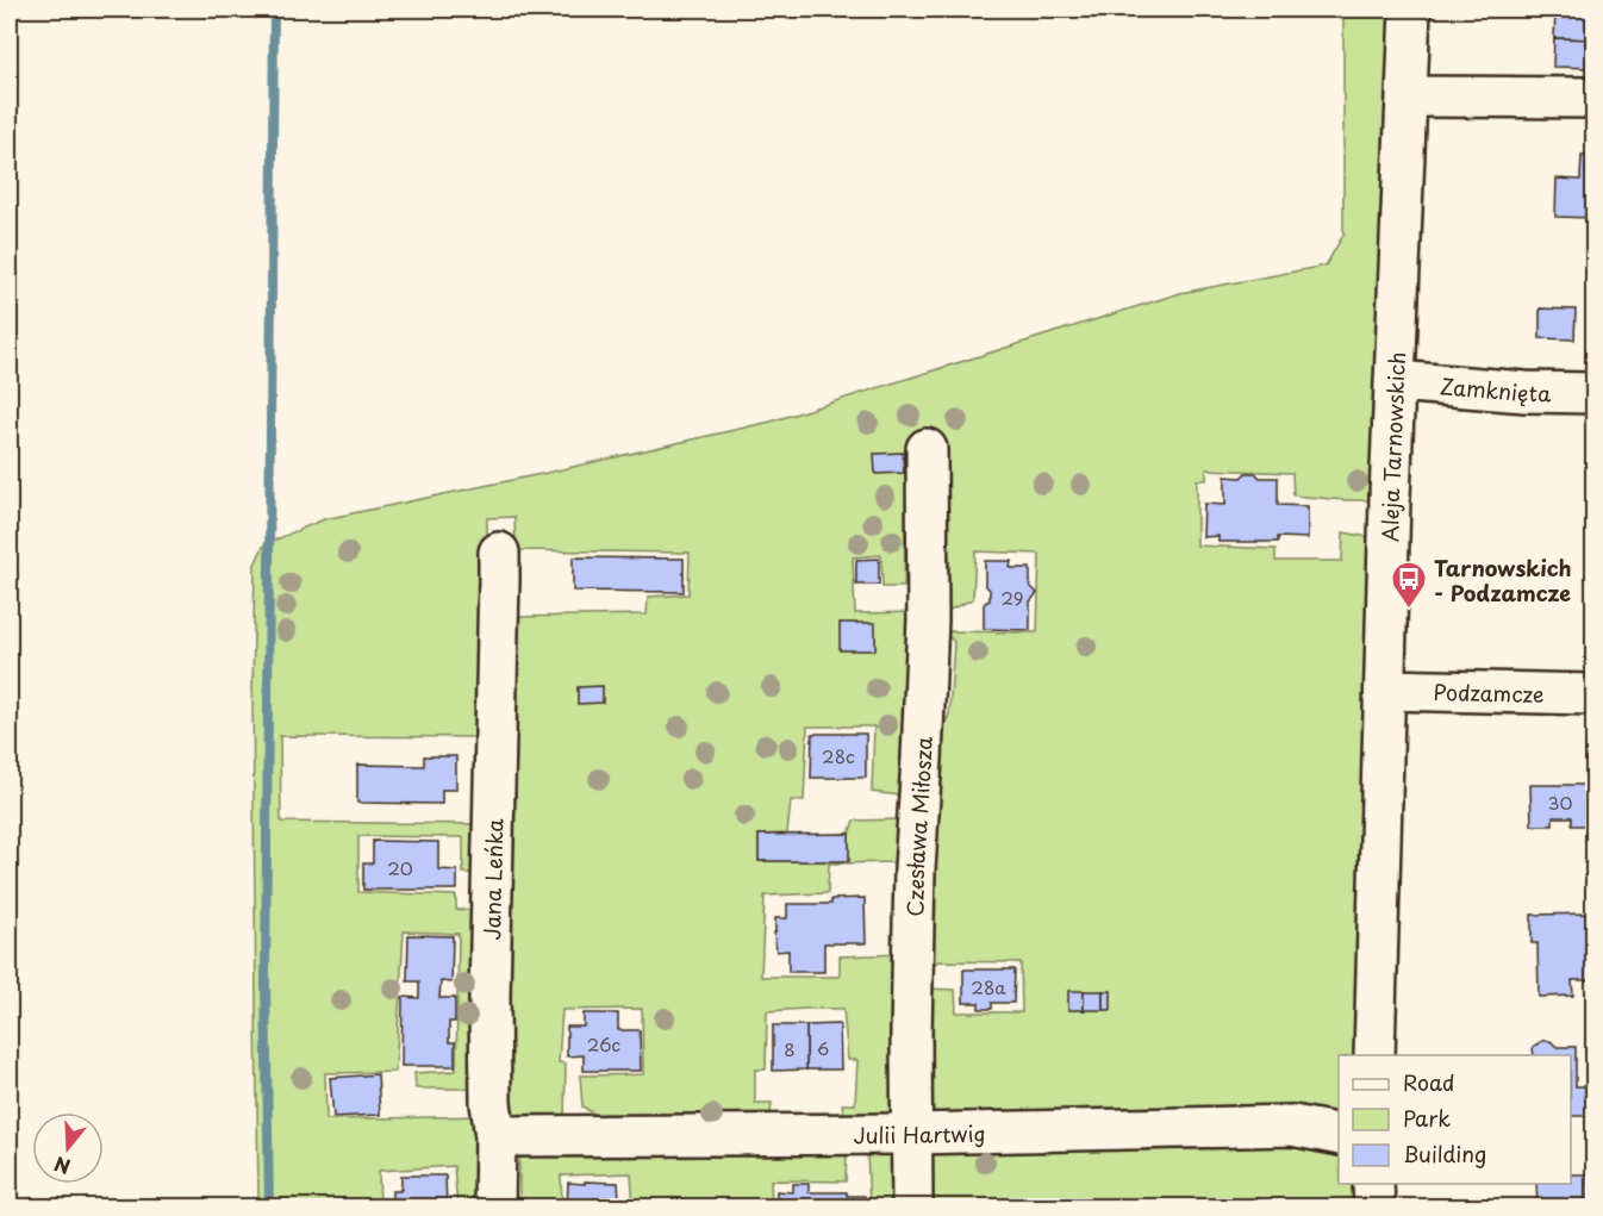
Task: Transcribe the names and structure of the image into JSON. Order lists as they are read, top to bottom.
{
  "streets": {
    "street": [
      "Zamknięta",
      "Aleja Tarnowskich",
      "Podzamcze",
      "Czesława Miłosza",
      "Jana Leńka",
      "Julii Hartwig"
    ]
  },
  "crossings": [
    ["Zamknięta", "Aleja Tarnowskich"],
    ["Aleja Tarnowskich", "Podzamcze"],
    ["Czesława Miłosza", "Julii Hartwig"],
    ["Jana Leńka", "Julii Hartwig"]
  ],
  "places": {
    "bus stop": ["Tarnowskich - Podzamcze"]
  },
  "house_numbers": [
    "29",
    "28c",
    "30",
    "20",
    "28a",
    "26c",
    "6",
    "8"
  ],
  "legend": ["Road", "Park", "Building"],
  "north": "bottom"
}
